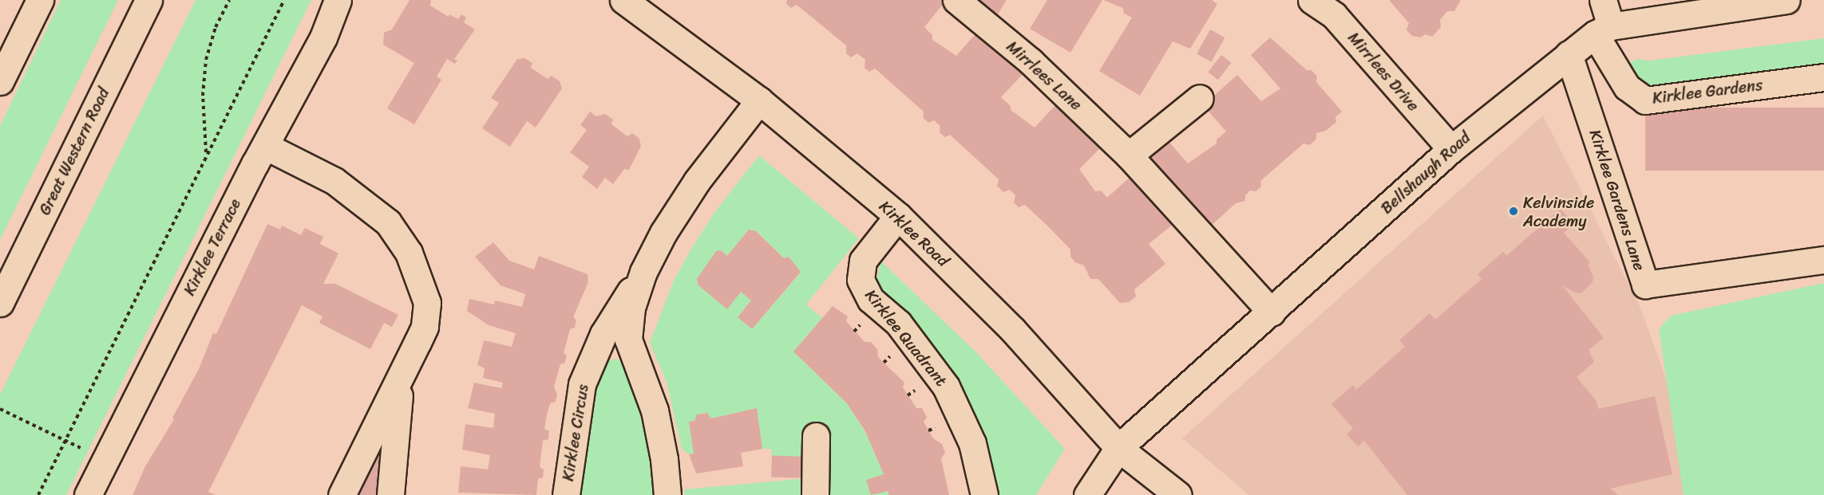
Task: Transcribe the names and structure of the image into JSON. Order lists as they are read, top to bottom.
{
  "streets": {
    "street": [
      "Mirrlees Drive",
      "Mirrlees Lane",
      "Kirklee Gardens",
      "Great Western Road",
      "Bellshaugh Road",
      "Kirklee Gardens Lane",
      "Kirklee Road",
      "Kirklee Terrace",
      "Kirklee Quadrant",
      "Kirklee Circus"
    ]
  },
  "crossings": [
    ["Mirrlees Drive", "Bellshaugh Road"],
    ["Mirrlees Lane", "Bellshaugh Road"],
    ["Kirklee Gardens", "Bellshaugh Road"],
    ["Bellshaugh Road", "Kirklee Gardens Lane"],
    ["Bellshaugh Road", "Kirklee Road"],
    ["Kirklee Road", "Kirklee Quadrant"],
    ["Kirklee Road", "Kirklee Circus"]
  ],
  "places": ["Kelvinside Academy"]
}
